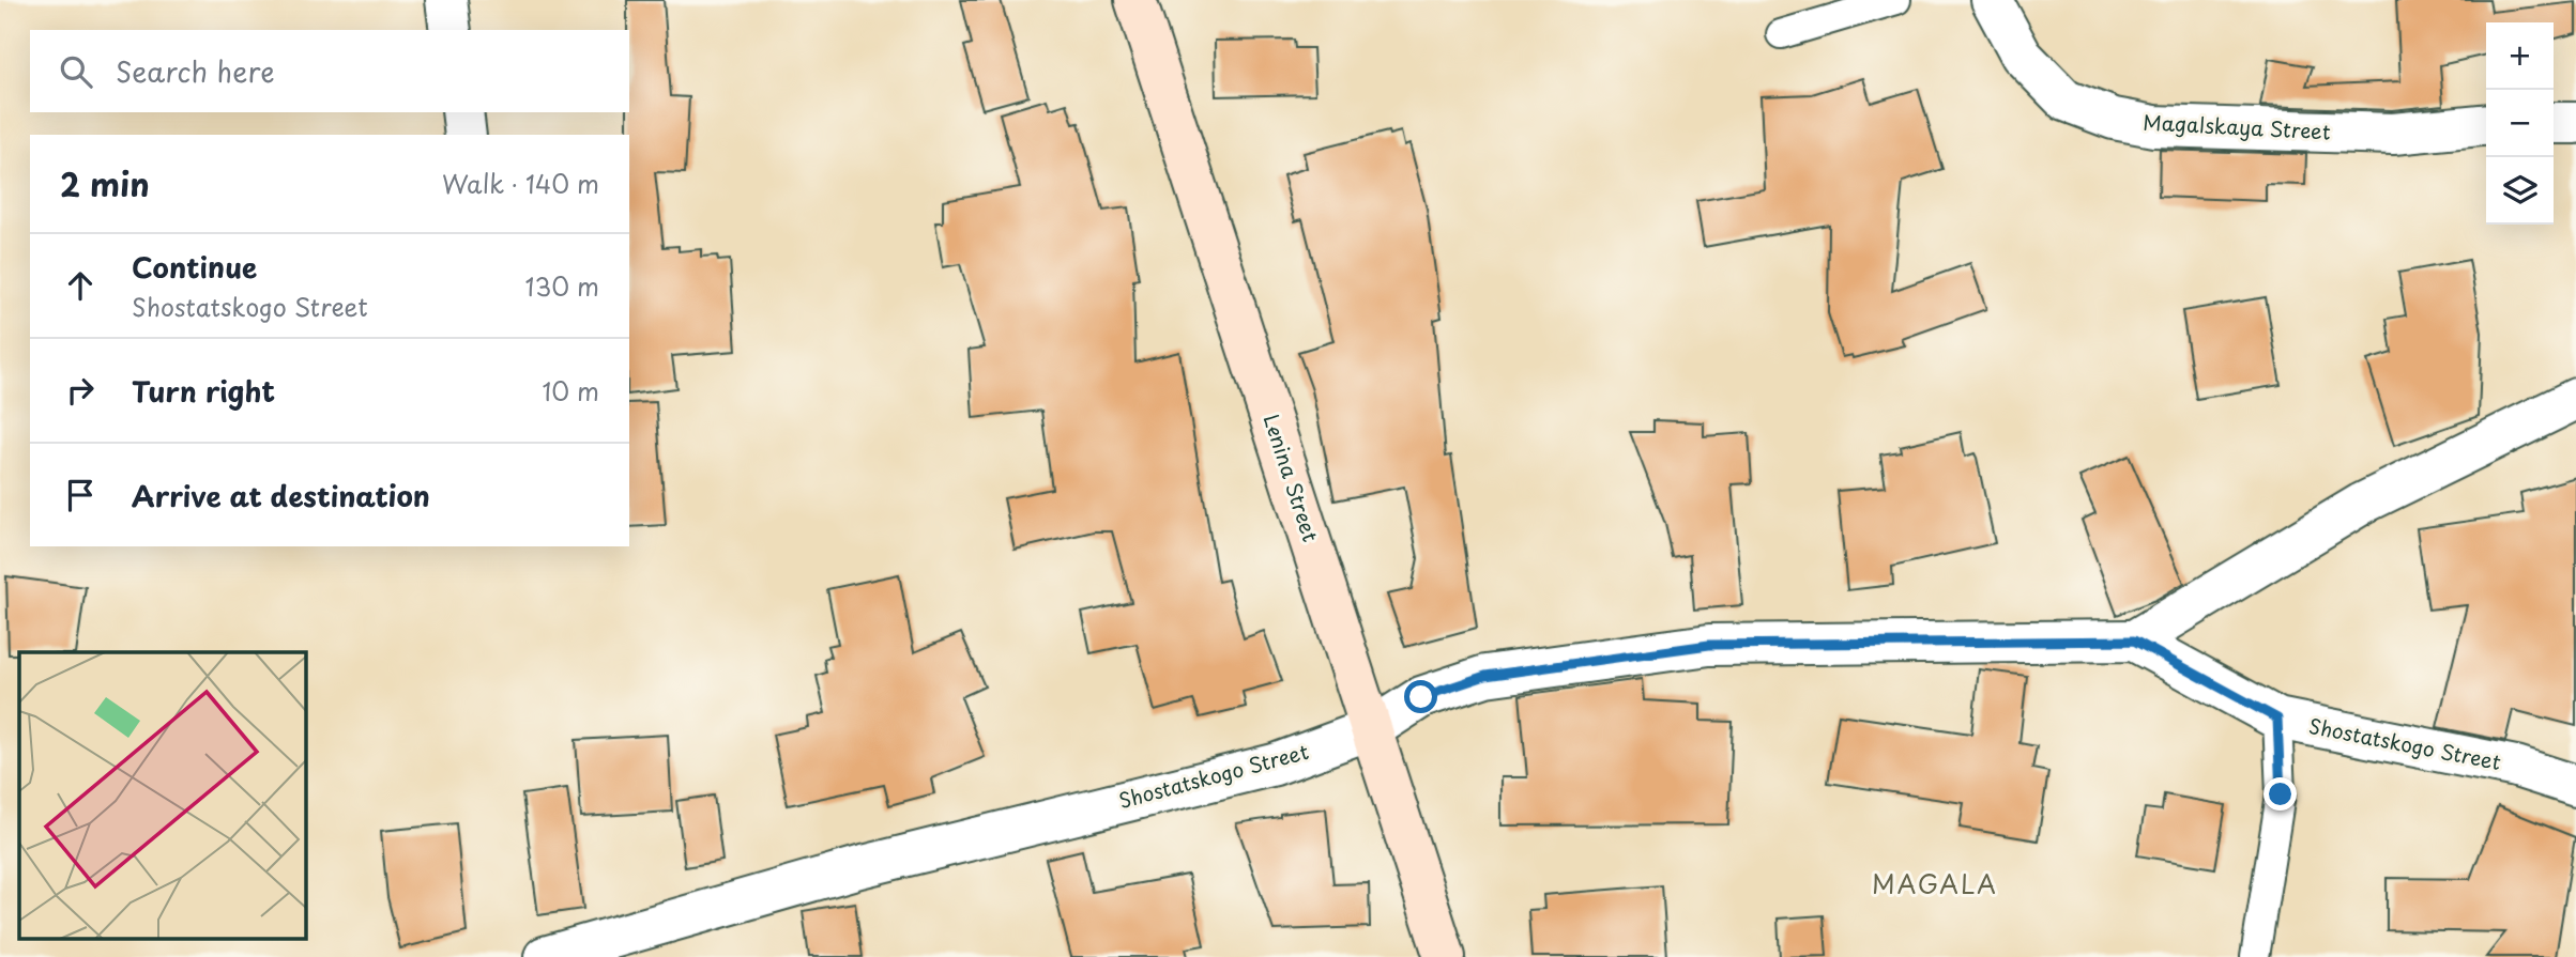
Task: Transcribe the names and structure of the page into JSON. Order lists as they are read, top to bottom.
{
  "streets": {
    "street": ["Magalskaya Street", "Lenina Street", "Shostatskogo Street"]
  },
  "crossings": [
    ["Lenina Street", "Shostatskogo Street"]
  ],
  "districts": ["MAGALA"],
  "page": {
    "map_buttons": ["+", "−"],
    "search": "Search here",
    "heading": ["2 min", "Walk · 140 m"],
    "list": [
      ["Continue", "Shostatskogo Street", "130 m"],
      ["Turn right", "10 m"],
      "Arrive at destination"
    ]
  }
}
